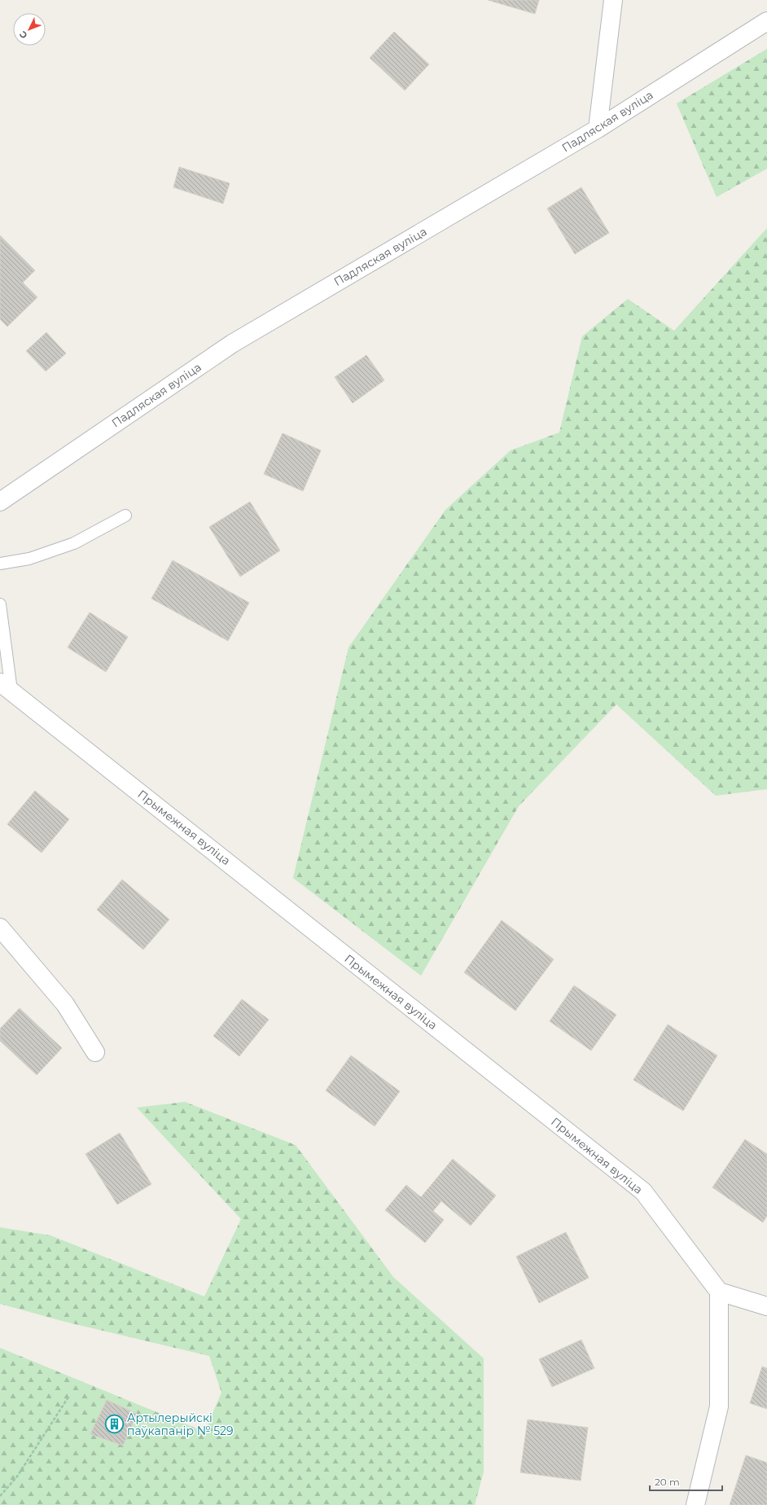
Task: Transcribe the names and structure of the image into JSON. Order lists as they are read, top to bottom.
{
  "streets": {
    "street": ["Падляская вуліца", "Прымежная вуліца"]
  },
  "places": {
    "building": ["Артылерыйскі паўкапанір № 529"]
  },
  "scale_bar": "20 m",
  "north": "bottom left"
}
